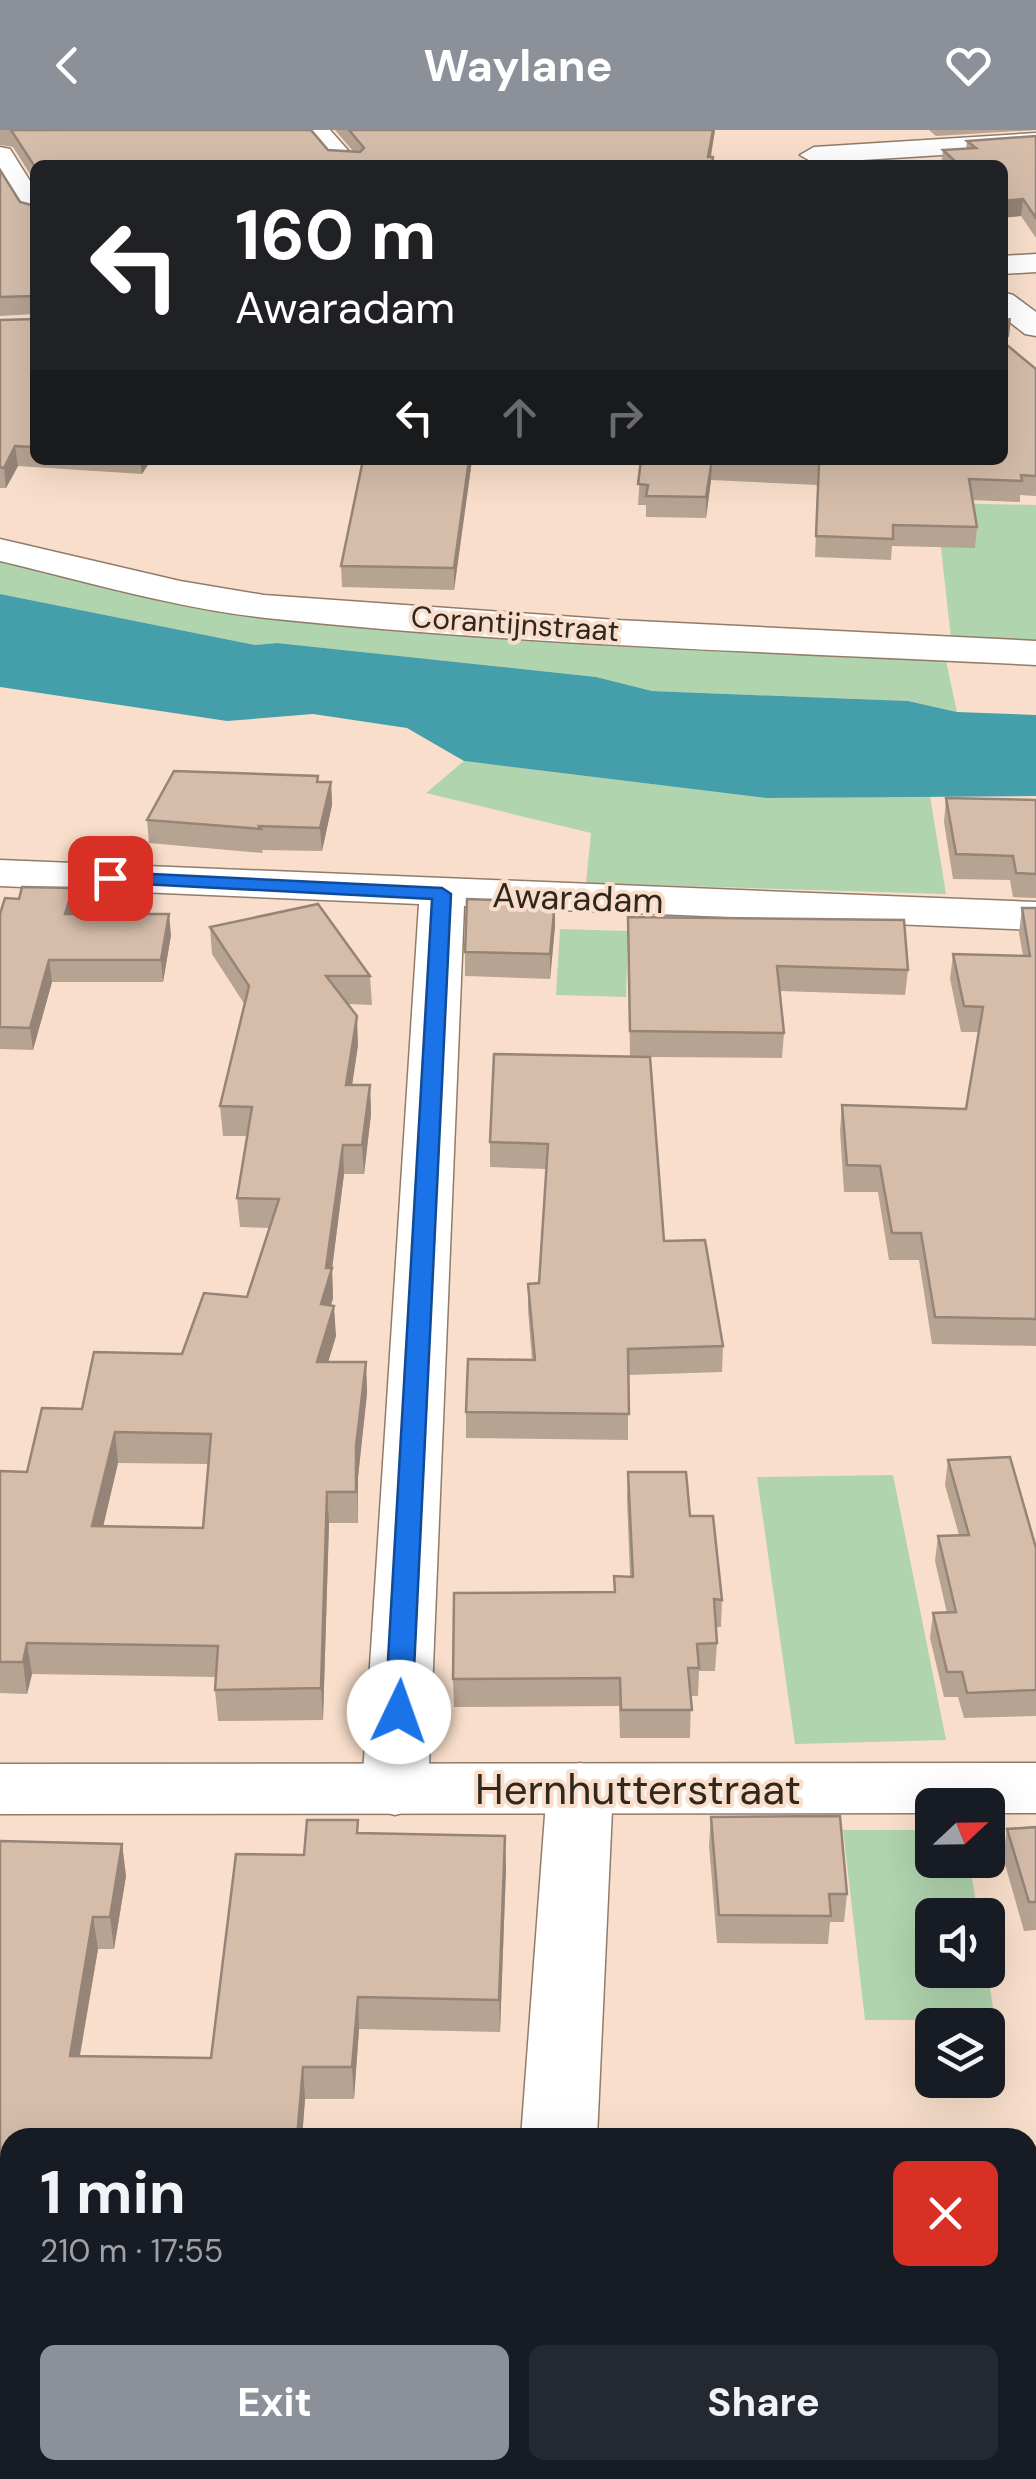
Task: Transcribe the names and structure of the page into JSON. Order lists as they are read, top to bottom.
{
  "streets": {
    "street": ["Corantijnstraat", "Awaradam", "Hernhutterstraat"]
  },
  "north": "right",
  "page": {
    "header": "Waylane",
    "turn": ["160 m", "Awaradam"],
    "heading": ["1 min", "210 m · 17:55"],
    "buttons": ["Exit", "Share"]
  }
}
